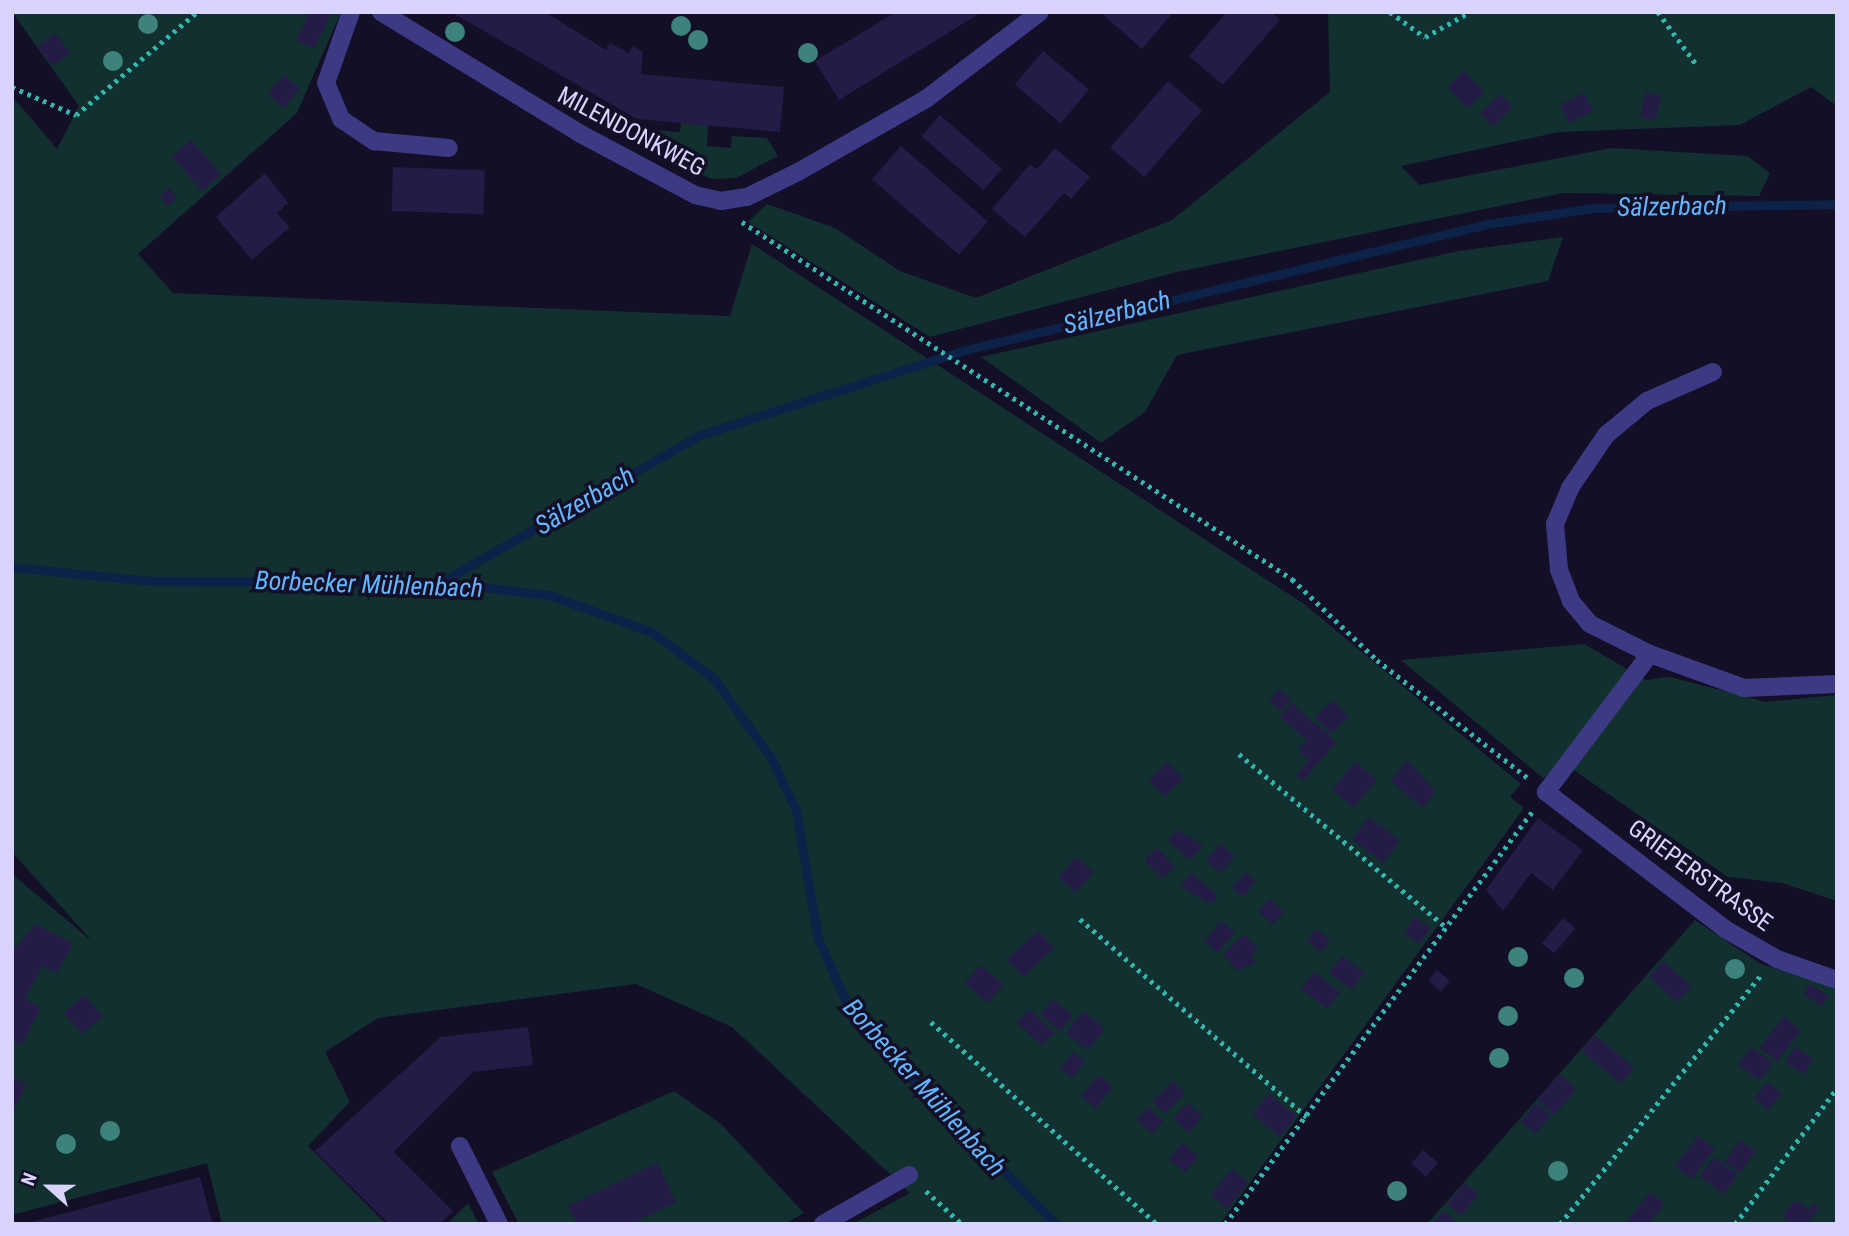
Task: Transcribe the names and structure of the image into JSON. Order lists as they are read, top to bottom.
{
  "streets": {
    "street": ["MILENDONKWEG", "GRIEPERSTRASSE"]
  },
  "water": ["Sälzerbach", "Borbecker Mühlenbach"],
  "north": "left"
}
